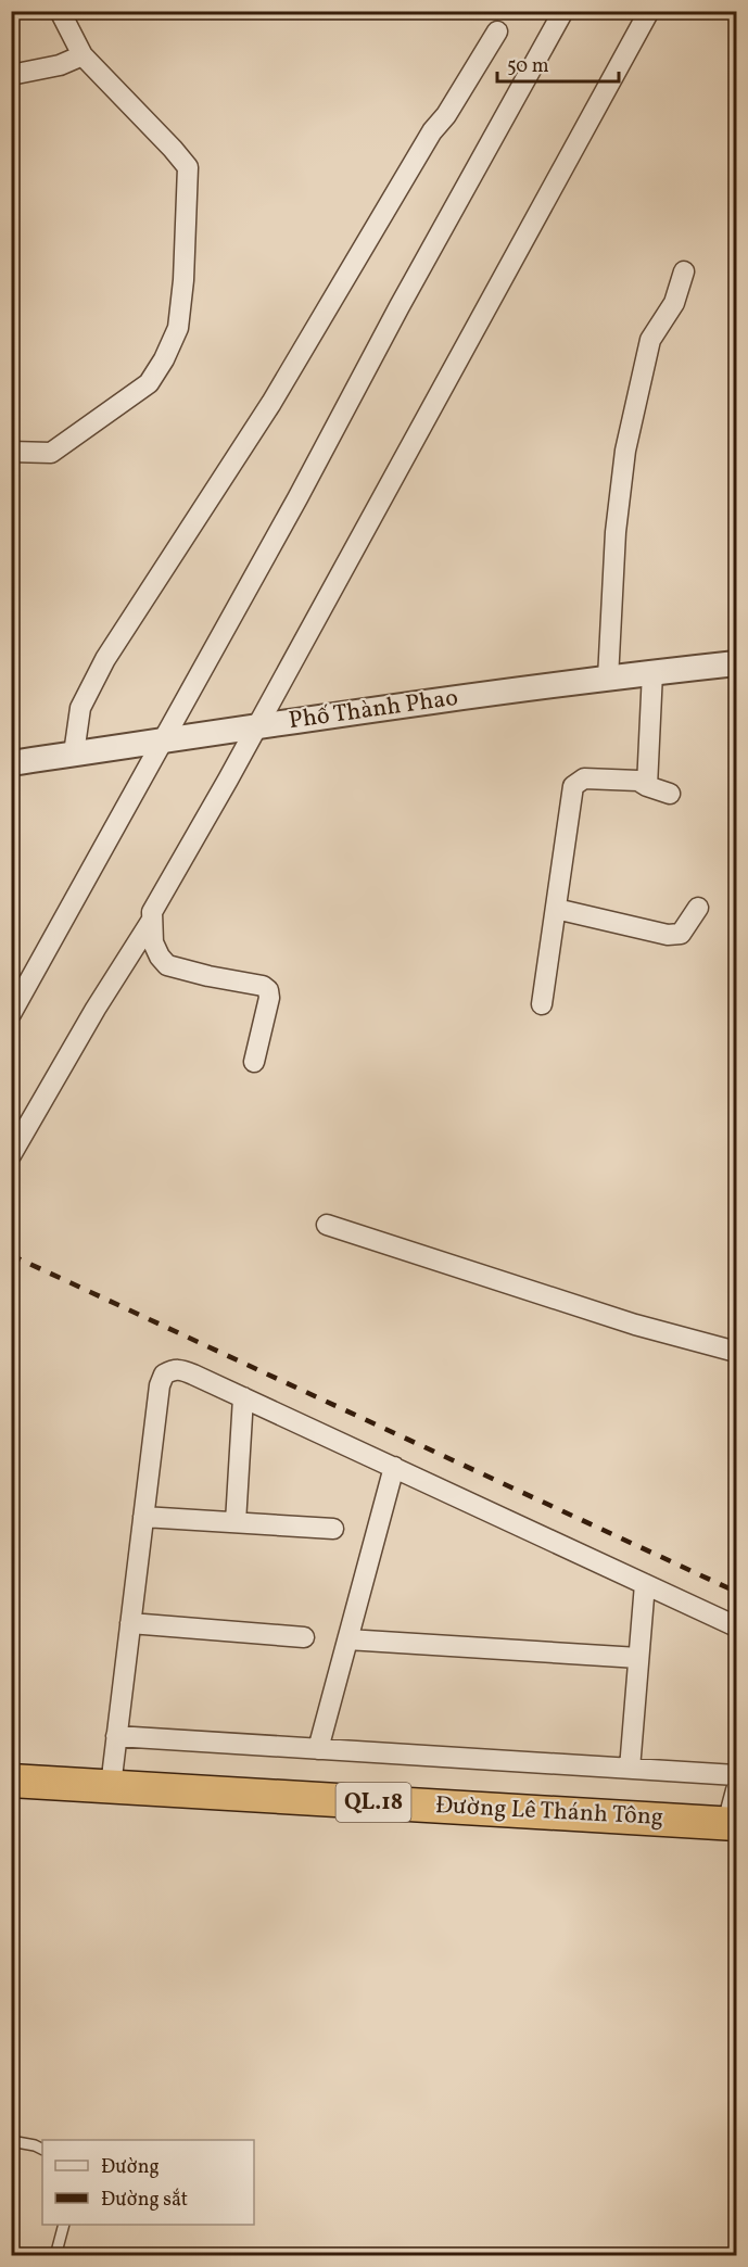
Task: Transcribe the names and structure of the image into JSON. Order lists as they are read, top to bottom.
{
  "streets": {
    "highway": ["QL.18", "Đường Lê Thánh Tông"],
    "street": ["Phố Thành Phao"]
  },
  "legend": ["Đường", "Đường sắt"],
  "scale_bar": "50 m"
}
